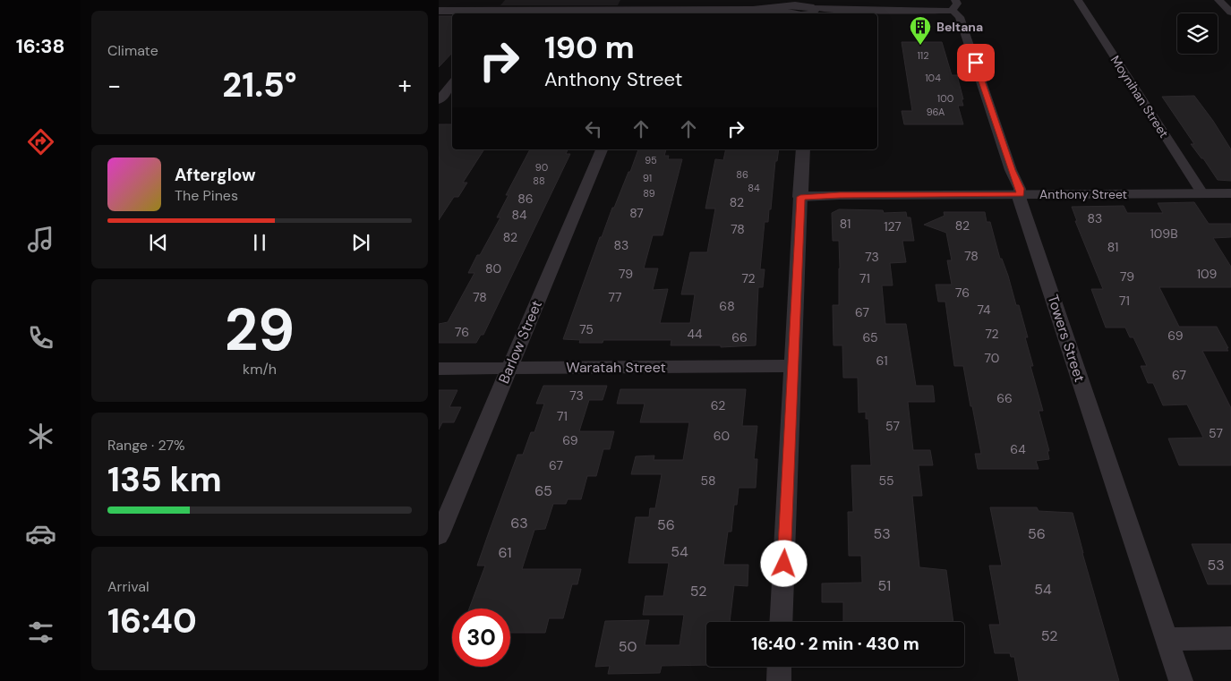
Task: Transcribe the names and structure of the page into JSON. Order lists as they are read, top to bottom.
{
  "streets": {
    "street": [
      "Moynihan Street",
      "Anthony Street",
      "Towers Street",
      "Barlow Street",
      "Waratah Street"
    ]
  },
  "crossings": [
    ["Moynihan Street", "Anthony Street"],
    ["Anthony Street", "Towers Street"],
    ["Barlow Street", "Waratah Street"]
  ],
  "places": {
    "building": ["Beltana"]
  },
  "house_numbers": [
    "112",
    "104",
    "100",
    "96A",
    "95",
    "90",
    "86",
    "91",
    "88",
    "84",
    "89",
    "86",
    "82",
    "87",
    "84",
    "83",
    "81",
    "82",
    "127",
    "78",
    "109B",
    "82",
    "83",
    "81",
    "78",
    "73",
    "80",
    "79",
    "109",
    "79",
    "72",
    "71",
    "76",
    "78",
    "77",
    "71",
    "68",
    "74",
    "67",
    "75",
    "76",
    "44",
    "72",
    "69",
    "66",
    "65",
    "70",
    "61",
    "67",
    "73",
    "66",
    "62",
    "71",
    "57",
    "57",
    "60",
    "69",
    "64",
    "67",
    "58",
    "55",
    "65",
    "63",
    "56",
    "53",
    "56",
    "54",
    "61",
    "53",
    "51",
    "54",
    "52",
    "52",
    "50"
  ],
  "page": {
    "tabs": "16:38",
    "tile": [
      "Climate",
      ["29", "km/h"],
      ["Range · 27%", "135 km"],
      ["Arrival", "16:40"]
    ],
    "turn": ["190 m", "Anthony Street"],
    "heat": ["−", "21.5°", "+"],
    "song": ["Afterglow", "The Pines"],
    "limit": "30",
    "trip": "16:40 · 2 min · 430 m"
  }
}
